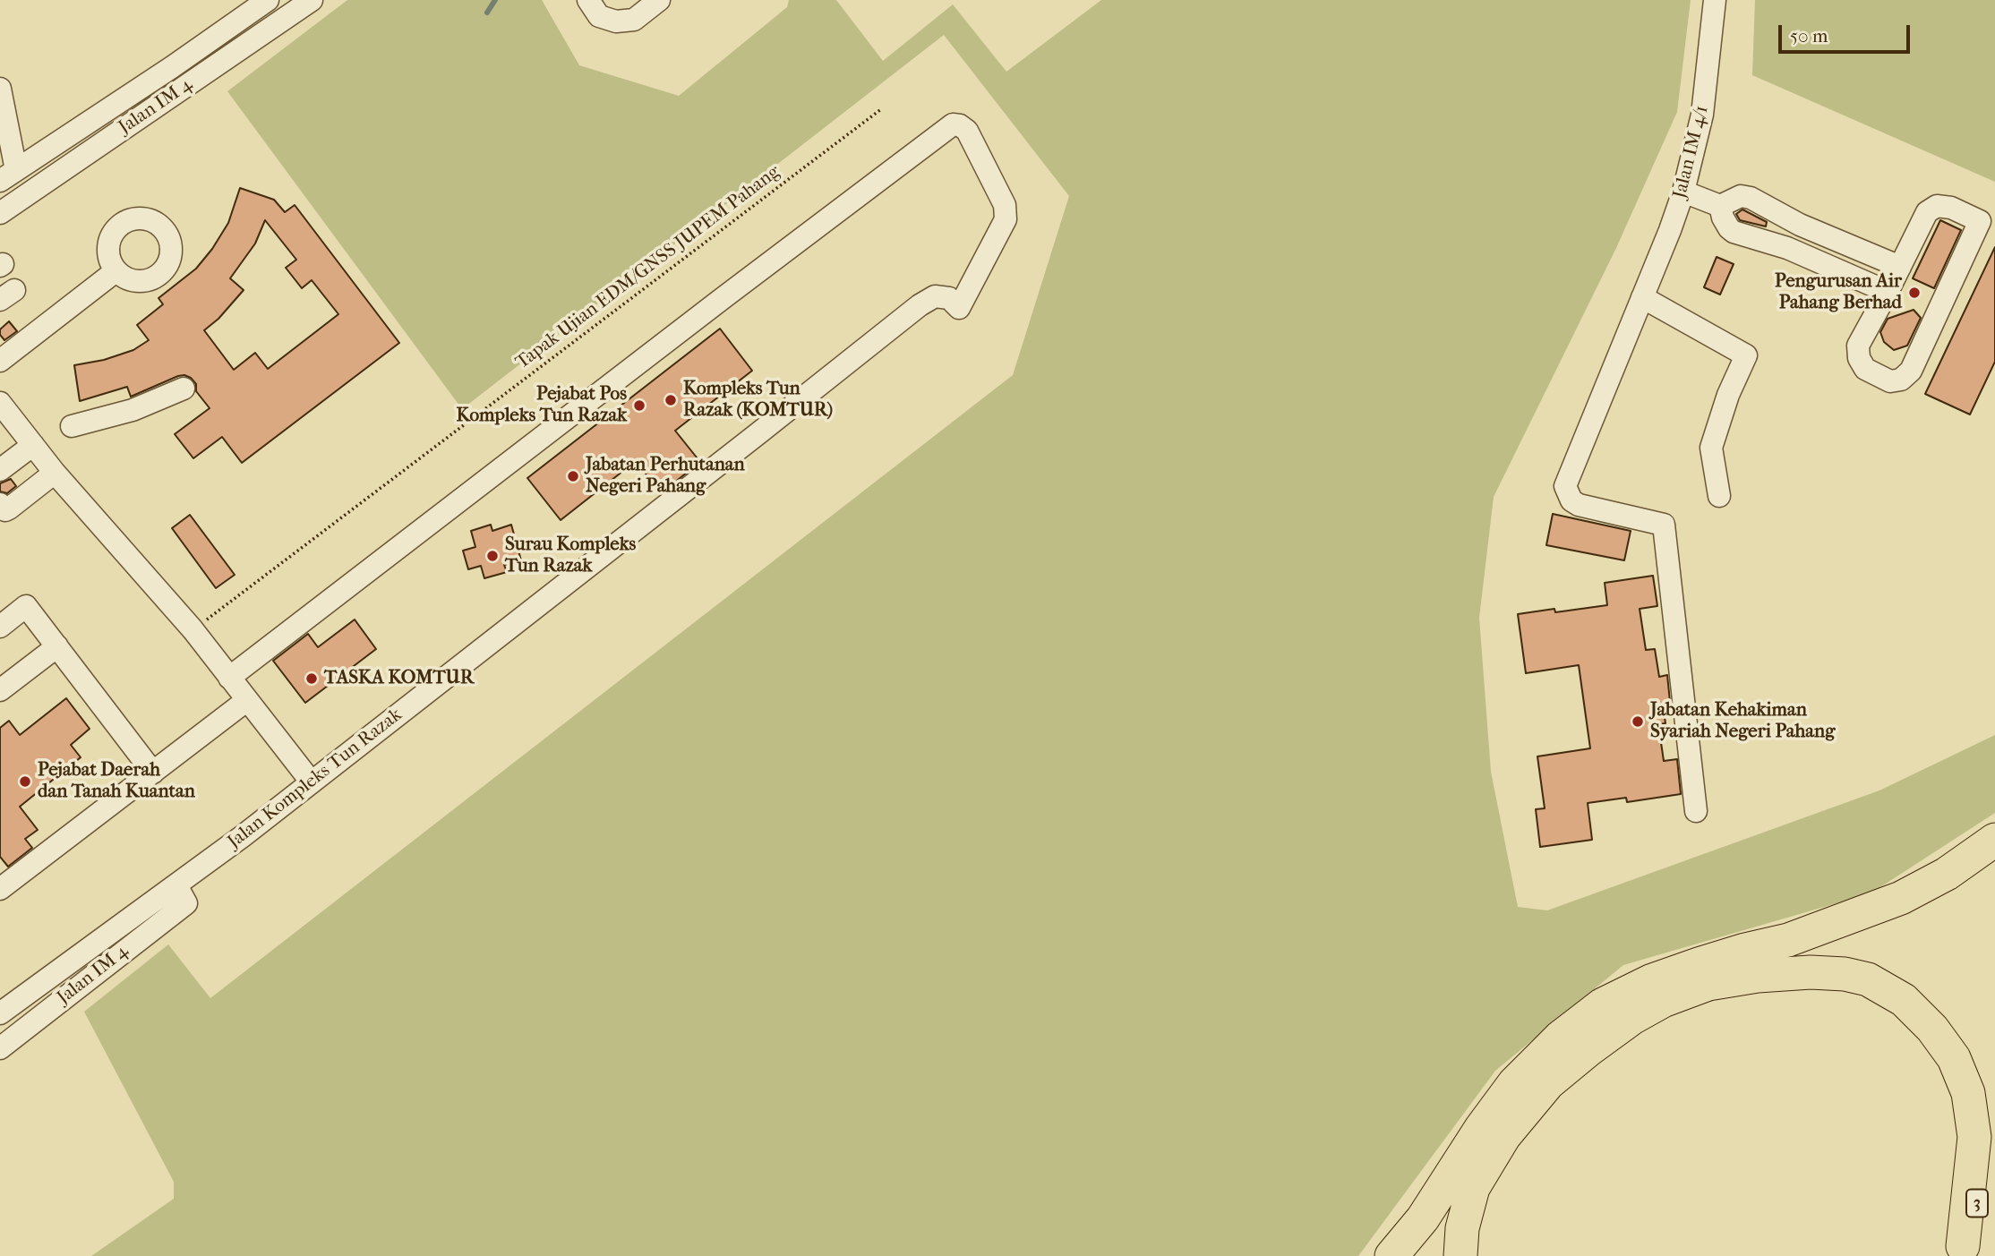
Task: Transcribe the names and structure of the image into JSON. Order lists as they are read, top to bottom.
{
  "streets": {
    "highway": ["3"],
    "street": ["Jalan IM 4", "Jalan IM 4/1", "Jalan Kompleks Tun Razak"],
    "path": ["Tapak Ujian EDM/GNSS JUPEM Pahang"]
  },
  "crossings": [
    ["Jalan IM 4", "Jalan Kompleks Tun Razak"]
  ],
  "places": [
    "Pengurusan Air Pahang Berhad",
    "Kompleks Tun Razak (KOMTUR)",
    "Pejabat Pos Kompleks Tun Razak",
    "Jabatan Perhutanan Negeri Pahang",
    "Surau Kompleks Tun Razak",
    "TASKA KOMTUR",
    "Jabatan Kehakiman Syariah Negeri Pahang",
    "Pejabat Daerah dan Tanah Kuantan"
  ],
  "scale_bar": "50 m"
}
